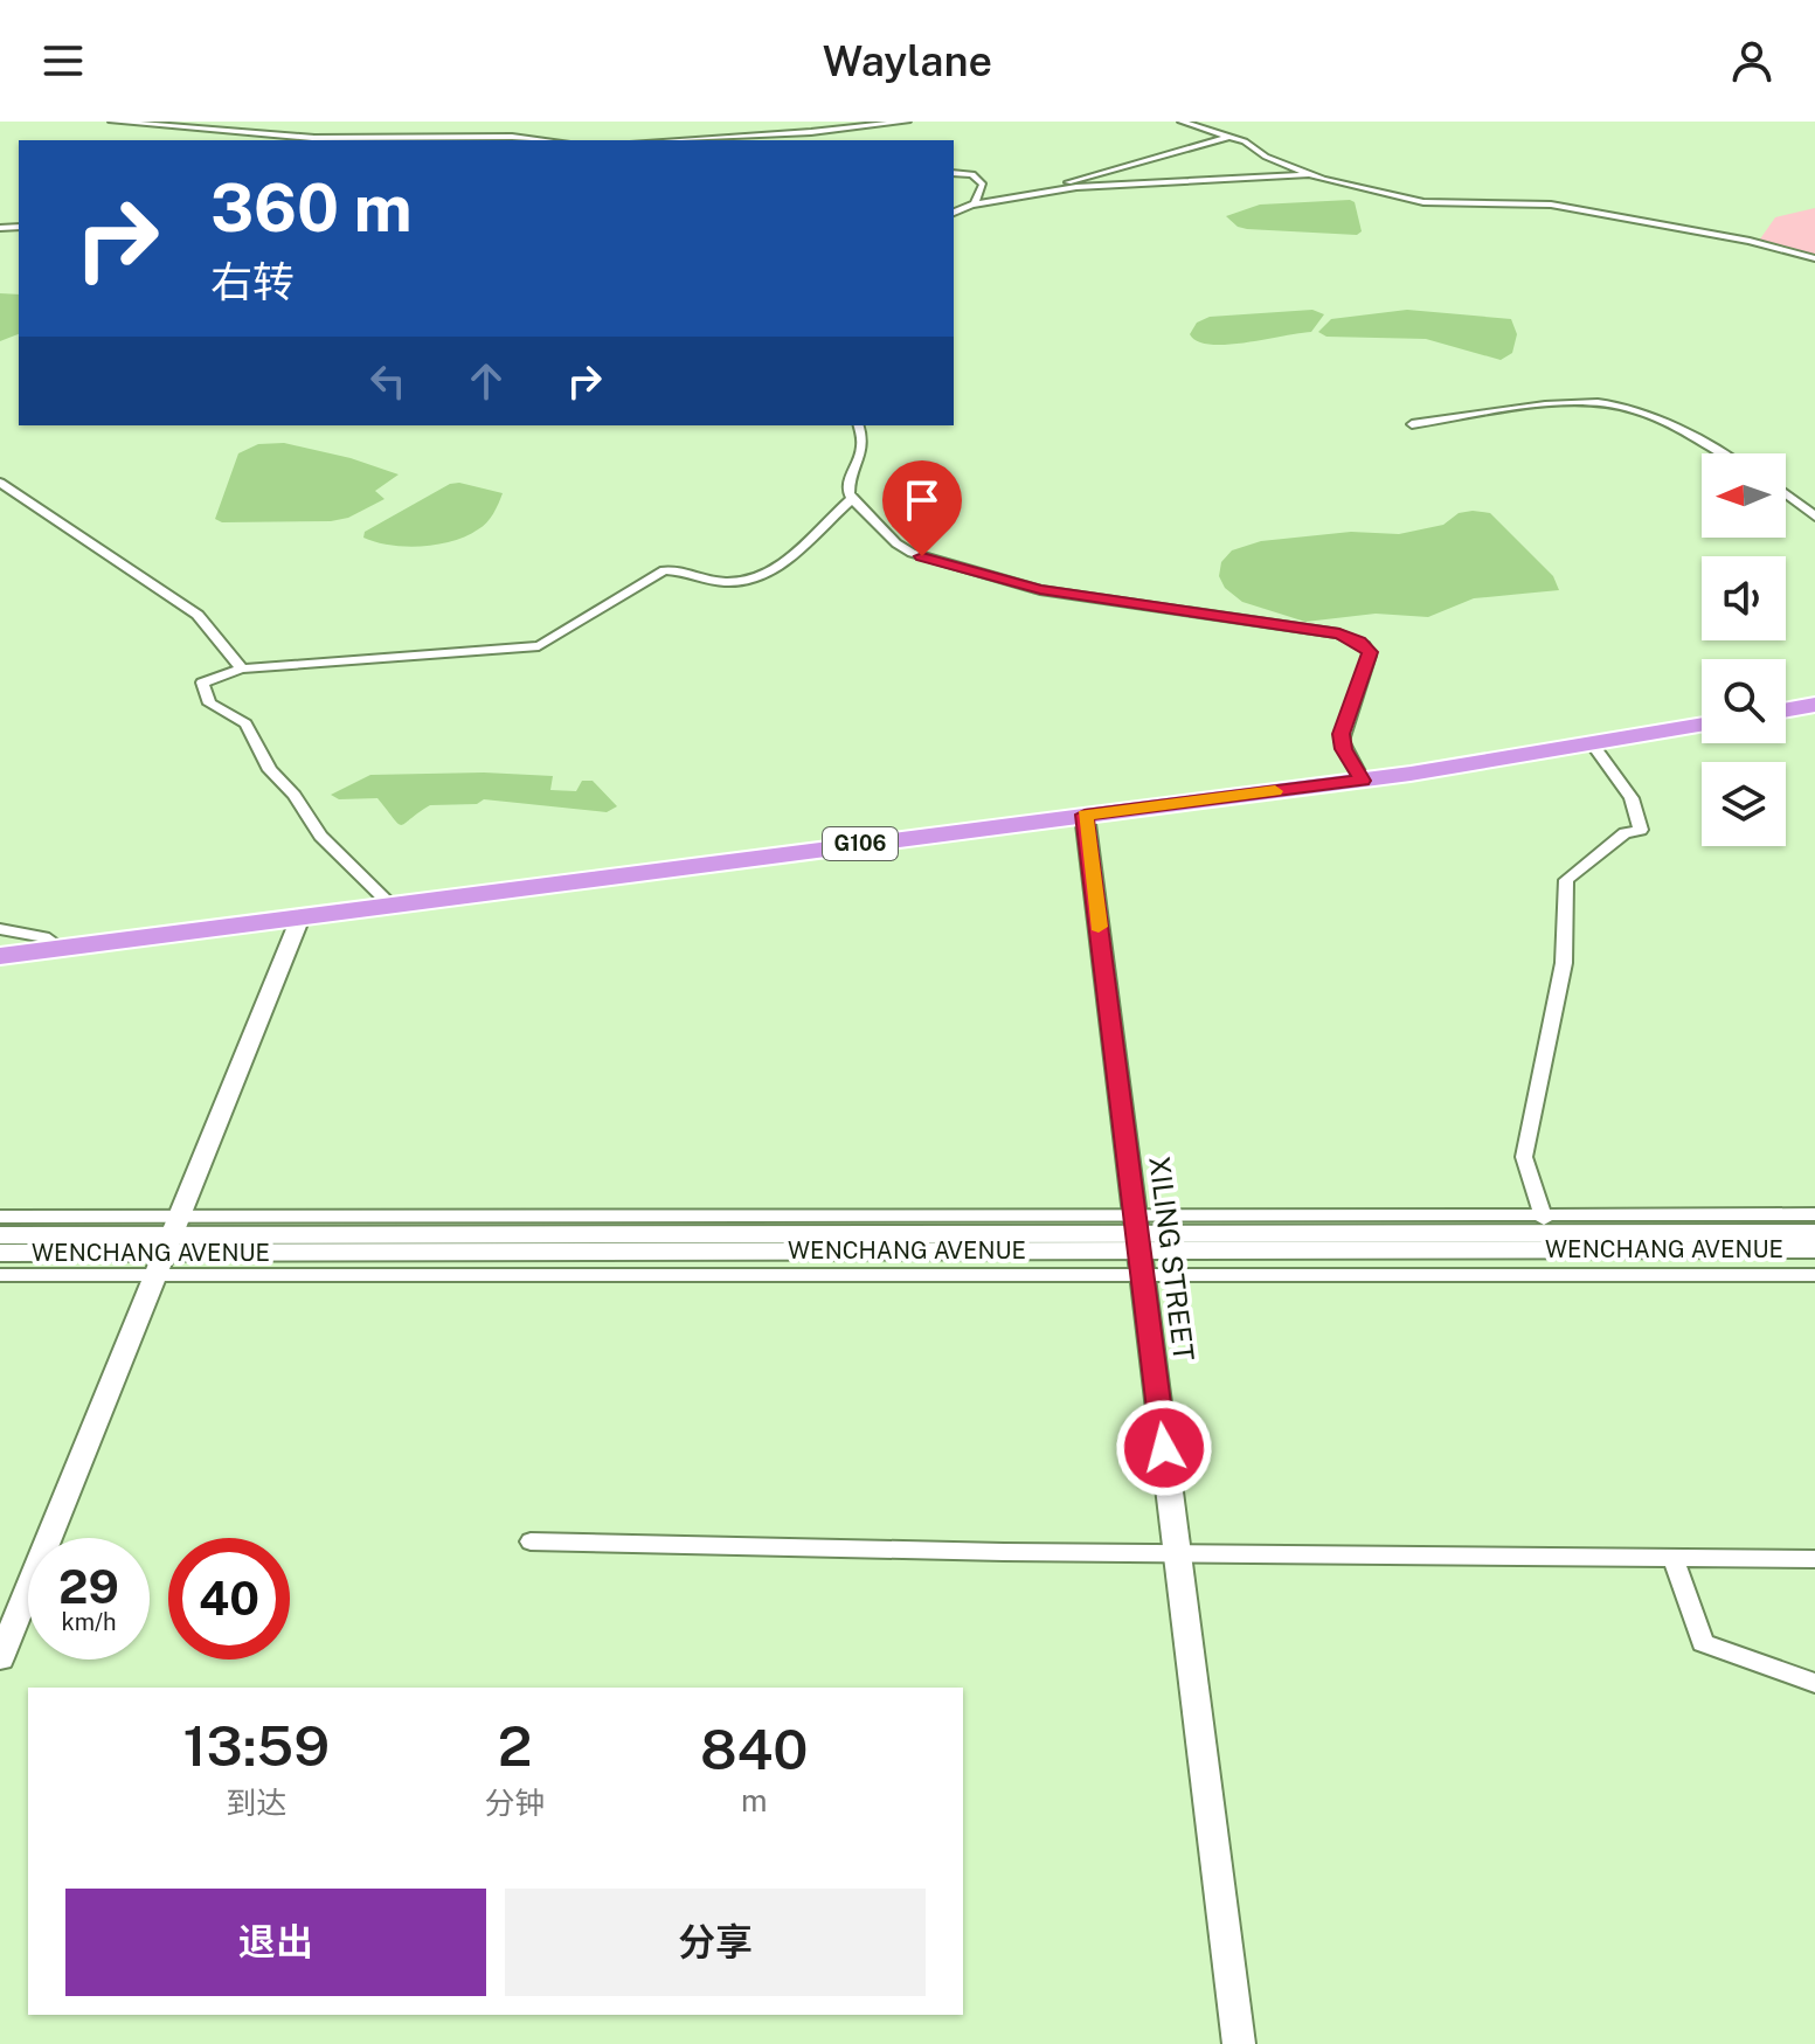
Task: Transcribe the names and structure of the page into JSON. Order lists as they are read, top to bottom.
{
  "streets": {
    "highway": ["G106"],
    "main road": ["WENCHANG AVENUE"],
    "street": ["XILING STREET"]
  },
  "crossings": [
    ["G106", "XILING STREET"],
    ["WENCHANG AVENUE", "XILING STREET"]
  ],
  "north": "left",
  "page": {
    "header": "Waylane",
    "turn": ["360 m", "右转"],
    "speed": "29 km/h",
    "limit": "40",
    "eta": [
      "13:59",
      "到达",
      "2",
      "分钟",
      "840",
      "m"
    ],
    "buttons": ["退出", "分享"]
  }
}
